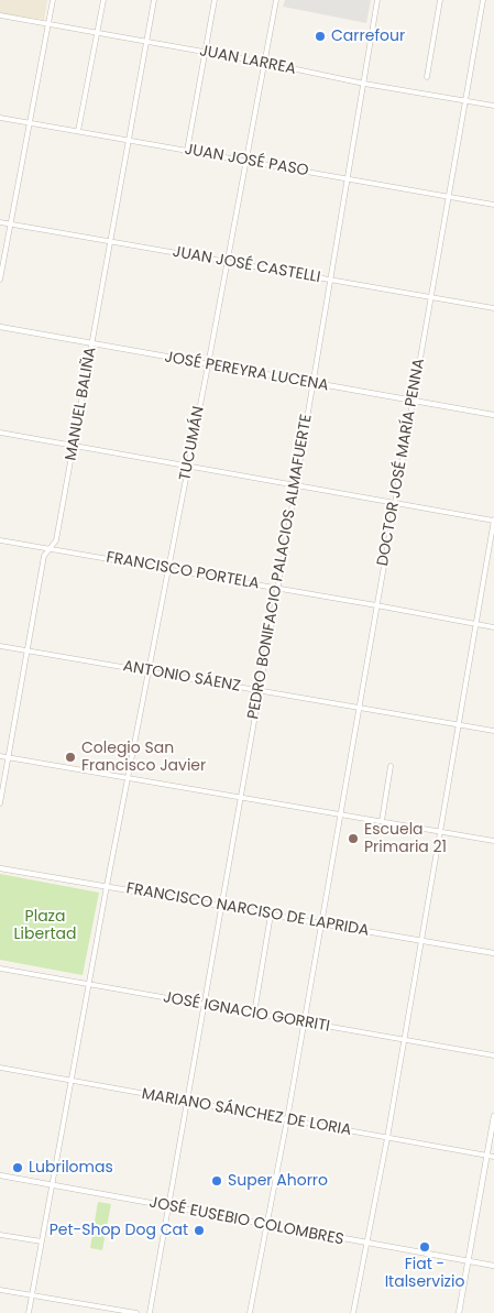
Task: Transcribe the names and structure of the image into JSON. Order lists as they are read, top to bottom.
{
  "streets": {
    "street": [
      "JUAN LARREA",
      "JUAN JOSÉ PASO",
      "JUAN JOSÉ CASTELLI",
      "JOSÉ PEREYRA LUCENA",
      "MANUEL BALIÑA",
      "TUCUMÁN",
      "DOCTOR JOSÉ MARÍA PENNA",
      "PEDRO BONIFACIO PALACIOS ALMAFUERTE",
      "FRANCISCO PORTELA",
      "ANTONIO SÁENZ",
      "FRANCISCO NARCISO DE LAPRIDA",
      "JOSÉ IGNACIO GORRITI",
      "MARIANO SÁNCHEZ DE LORIA",
      "JOSÉ EUSEBIO COLOMBRES"
    ]
  },
  "crossings": [
    ["JUAN LARREA", "MANUEL BALIÑA"],
    ["JUAN LARREA", "TUCUMÁN"],
    ["JUAN LARREA", "DOCTOR JOSÉ MARÍA PENNA"],
    ["JUAN LARREA", "PEDRO BONIFACIO PALACIOS ALMAFUERTE"],
    ["JUAN JOSÉ PASO", "MANUEL BALIÑA"],
    ["JUAN JOSÉ PASO", "TUCUMÁN"],
    ["JUAN JOSÉ PASO", "DOCTOR JOSÉ MARÍA PENNA"],
    ["JUAN JOSÉ PASO", "PEDRO BONIFACIO PALACIOS ALMAFUERTE"],
    ["JUAN JOSÉ CASTELLI", "MANUEL BALIÑA"],
    ["JUAN JOSÉ CASTELLI", "TUCUMÁN"],
    ["JUAN JOSÉ CASTELLI", "DOCTOR JOSÉ MARÍA PENNA"],
    ["JUAN JOSÉ CASTELLI", "PEDRO BONIFACIO PALACIOS ALMAFUERTE"],
    ["JOSÉ PEREYRA LUCENA", "MANUEL BALIÑA"],
    ["JOSÉ PEREYRA LUCENA", "TUCUMÁN"],
    ["JOSÉ PEREYRA LUCENA", "DOCTOR JOSÉ MARÍA PENNA"],
    ["JOSÉ PEREYRA LUCENA", "PEDRO BONIFACIO PALACIOS ALMAFUERTE"],
    ["MANUEL BALIÑA", "FRANCISCO PORTELA"],
    ["MANUEL BALIÑA", "ANTONIO SÁENZ"],
    ["TUCUMÁN", "FRANCISCO PORTELA"],
    ["TUCUMÁN", "ANTONIO SÁENZ"],
    ["TUCUMÁN", "FRANCISCO NARCISO DE LAPRIDA"],
    ["TUCUMÁN", "JOSÉ IGNACIO GORRITI"],
    ["TUCUMÁN", "MARIANO SÁNCHEZ DE LORIA"],
    ["TUCUMÁN", "JOSÉ EUSEBIO COLOMBRES"],
    ["DOCTOR JOSÉ MARÍA PENNA", "FRANCISCO PORTELA"],
    ["DOCTOR JOSÉ MARÍA PENNA", "ANTONIO SÁENZ"],
    ["DOCTOR JOSÉ MARÍA PENNA", "FRANCISCO NARCISO DE LAPRIDA"],
    ["DOCTOR JOSÉ MARÍA PENNA", "JOSÉ IGNACIO GORRITI"],
    ["DOCTOR JOSÉ MARÍA PENNA", "MARIANO SÁNCHEZ DE LORIA"],
    ["DOCTOR JOSÉ MARÍA PENNA", "JOSÉ EUSEBIO COLOMBRES"],
    ["PEDRO BONIFACIO PALACIOS ALMAFUERTE", "FRANCISCO PORTELA"],
    ["PEDRO BONIFACIO PALACIOS ALMAFUERTE", "ANTONIO SÁENZ"],
    ["PEDRO BONIFACIO PALACIOS ALMAFUERTE", "FRANCISCO NARCISO DE LAPRIDA"],
    ["PEDRO BONIFACIO PALACIOS ALMAFUERTE", "JOSÉ IGNACIO GORRITI"],
    ["PEDRO BONIFACIO PALACIOS ALMAFUERTE", "MARIANO SÁNCHEZ DE LORIA"],
    ["PEDRO BONIFACIO PALACIOS ALMAFUERTE", "JOSÉ EUSEBIO COLOMBRES"]
  ],
  "parks": ["Plaza Libertad"],
  "places": [
    "Carrefour",
    "Colegio San Francisco Javier",
    "Escuela Primaria 21",
    "Lubrilomas",
    "Super Ahorro",
    "Pet-Shop Dog Cat",
    "Fiat - Italservizio"
  ]
}
